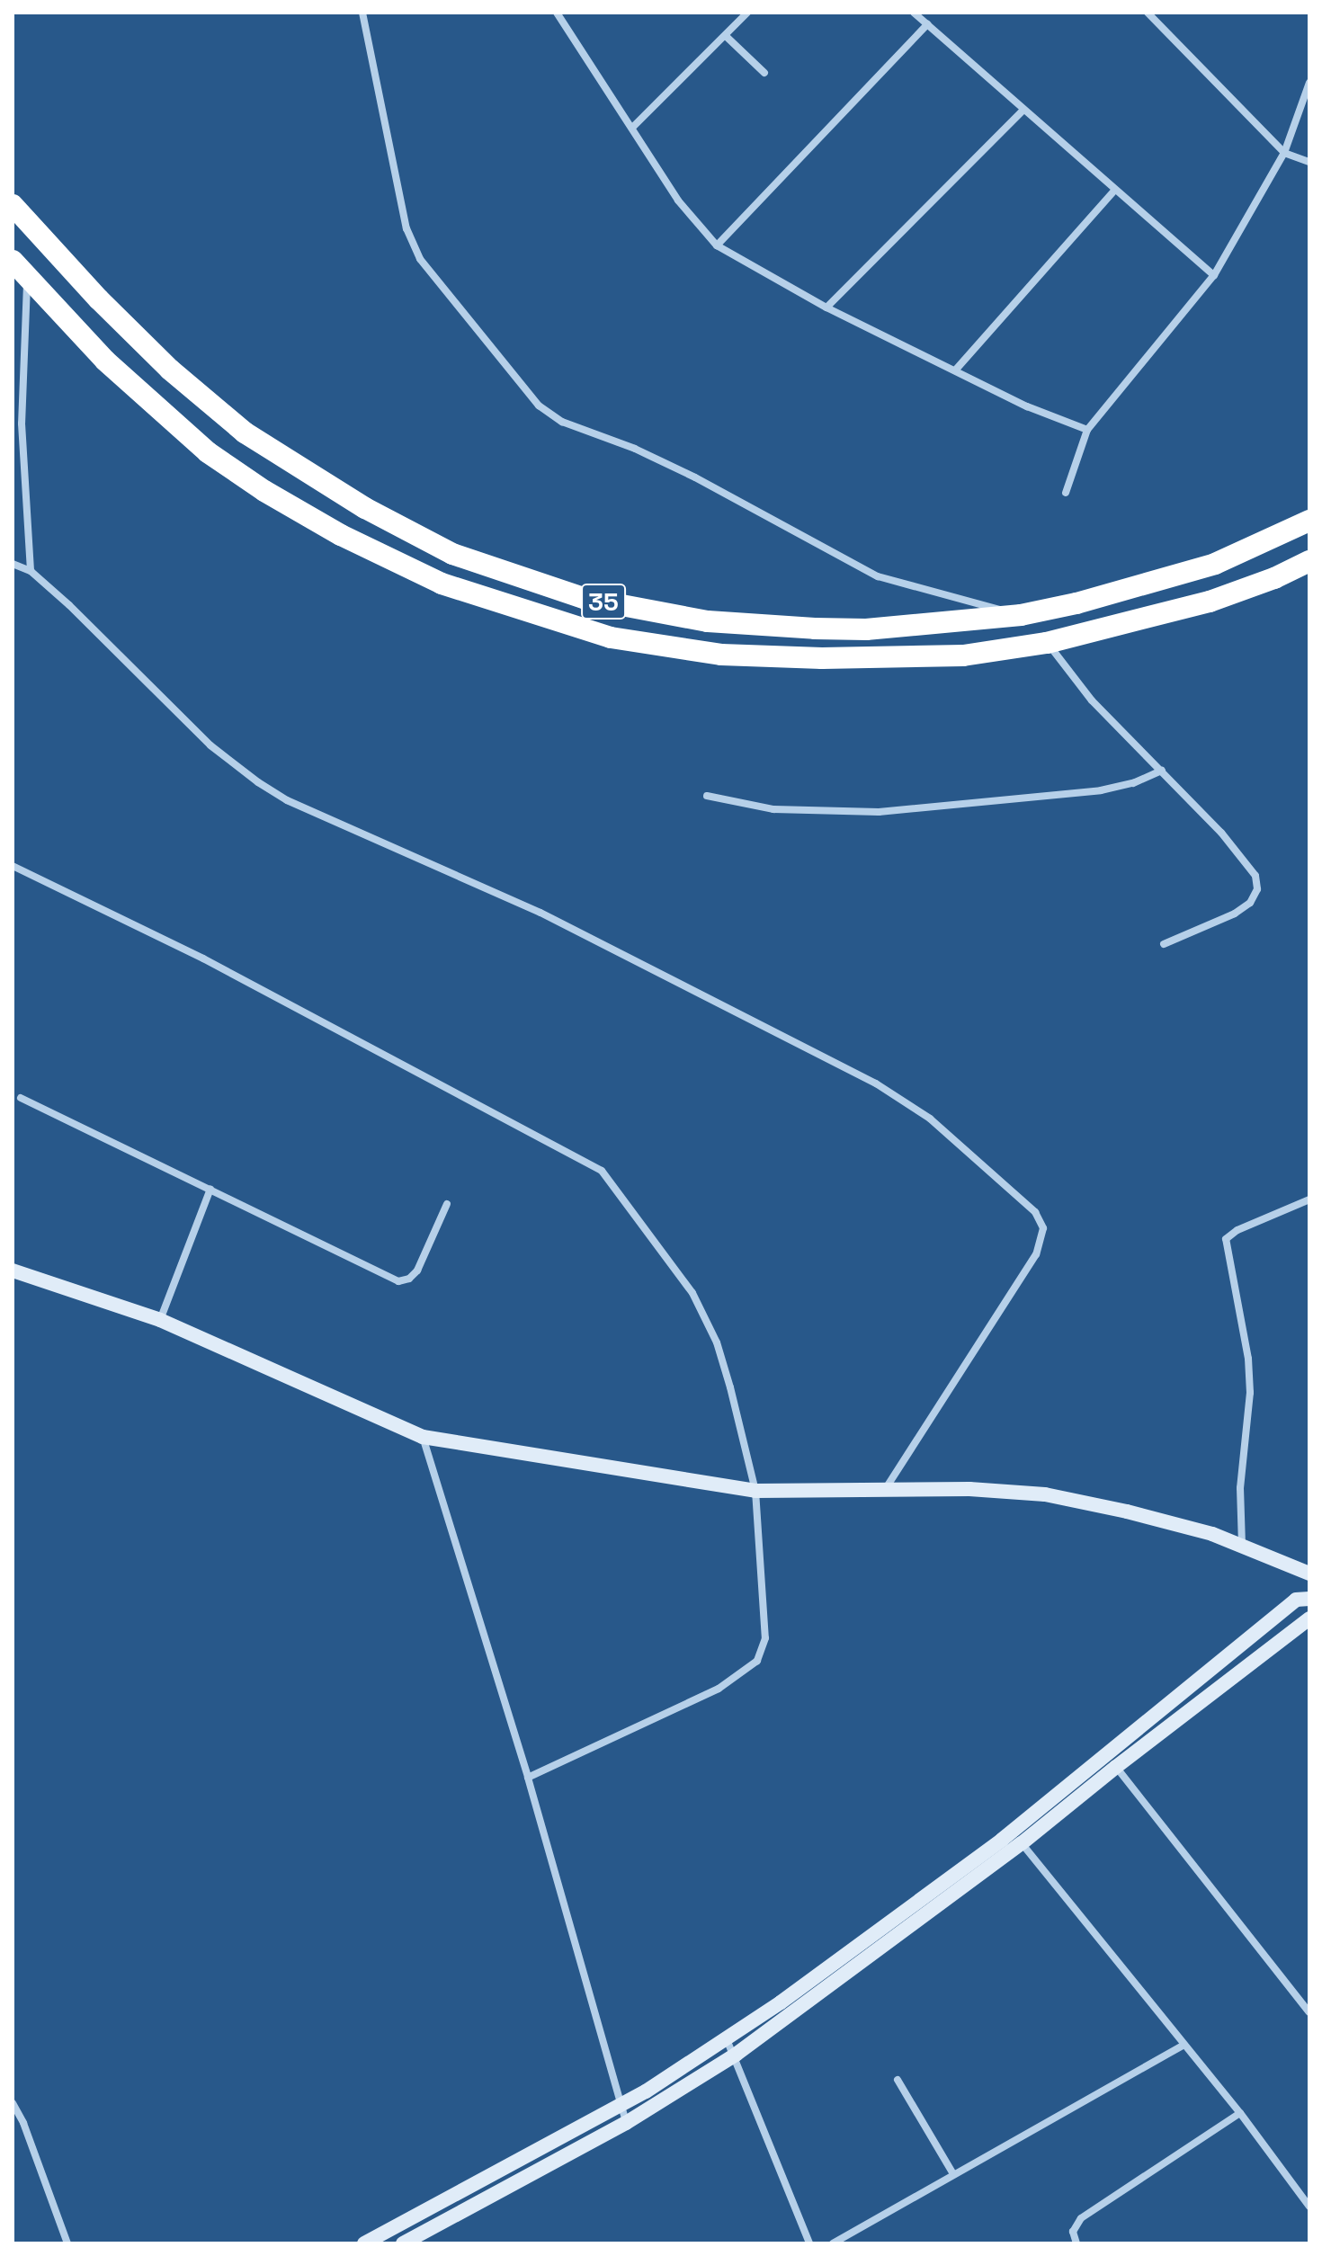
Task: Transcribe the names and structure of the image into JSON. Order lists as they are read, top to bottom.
{
  "streets": {
    "highway": ["35"]
  }
}
